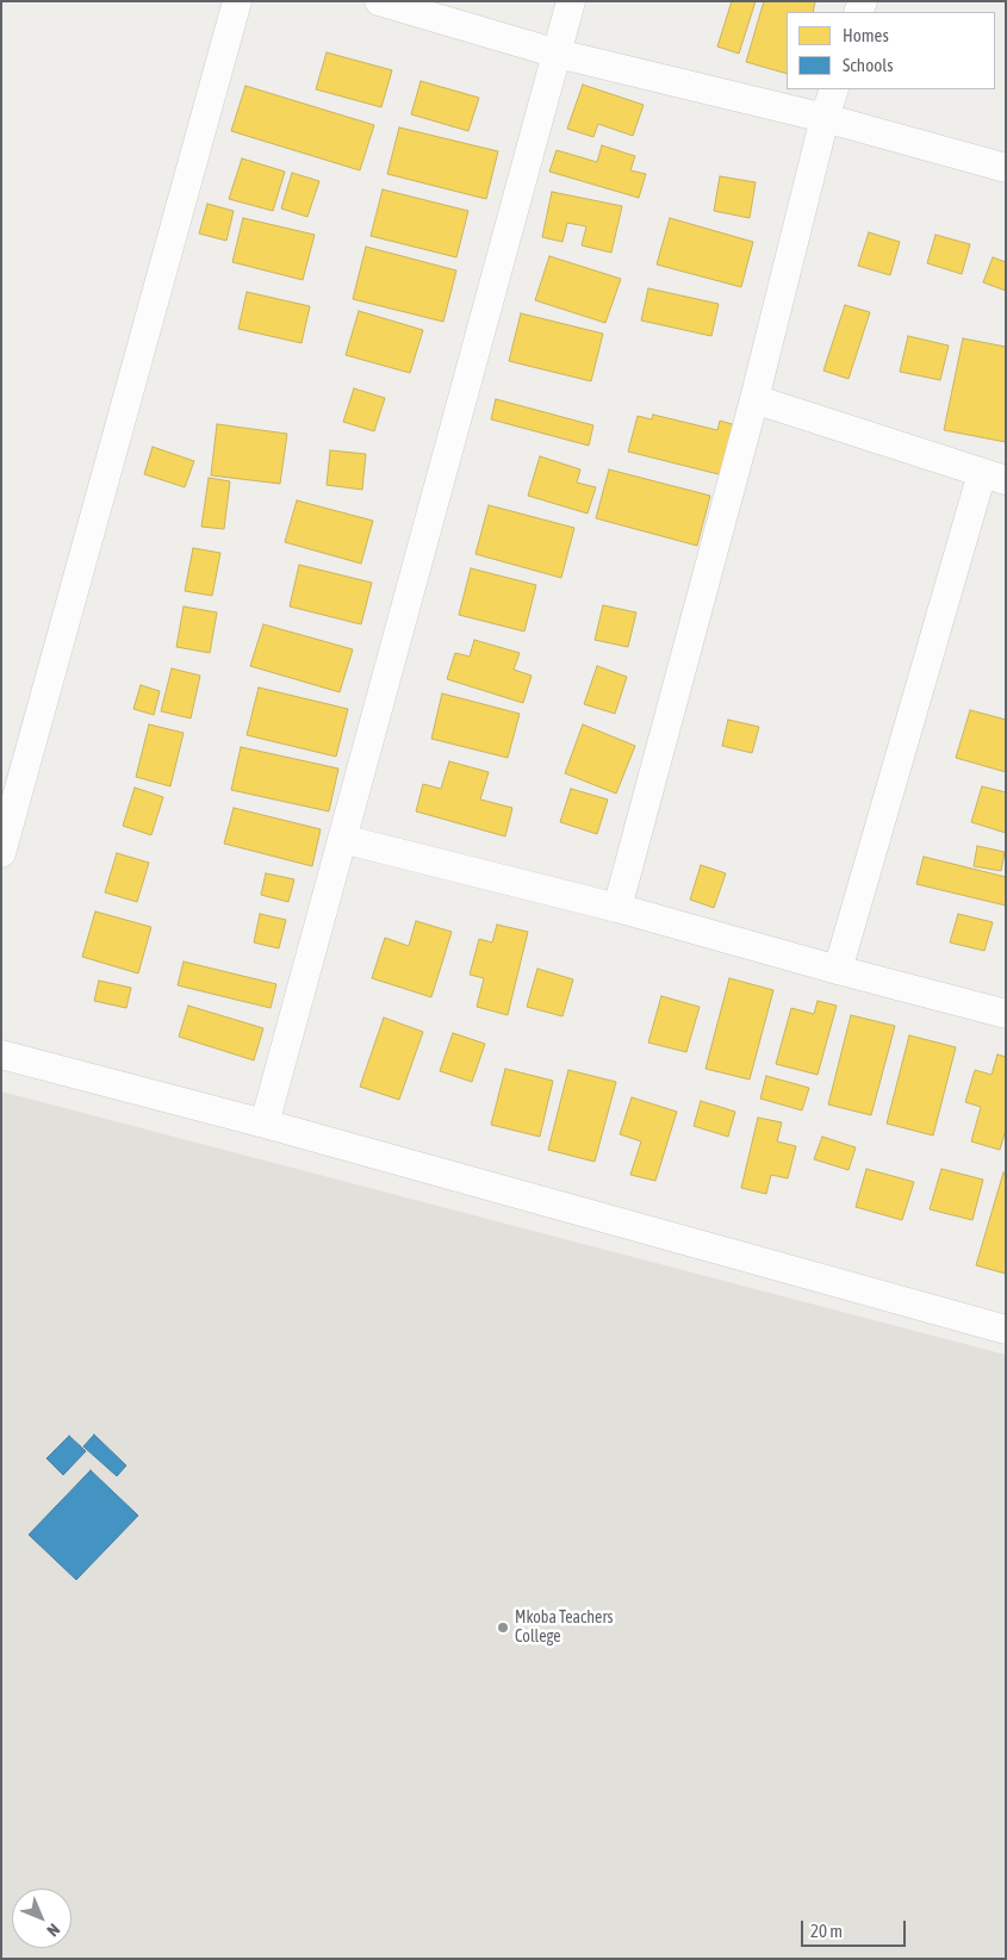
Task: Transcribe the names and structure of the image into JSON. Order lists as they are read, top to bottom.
{
  "places": ["Mkoba Teachers College"],
  "legend": ["Homes", "Schools"],
  "scale_bar": "20 m",
  "north": "bottom right"
}
